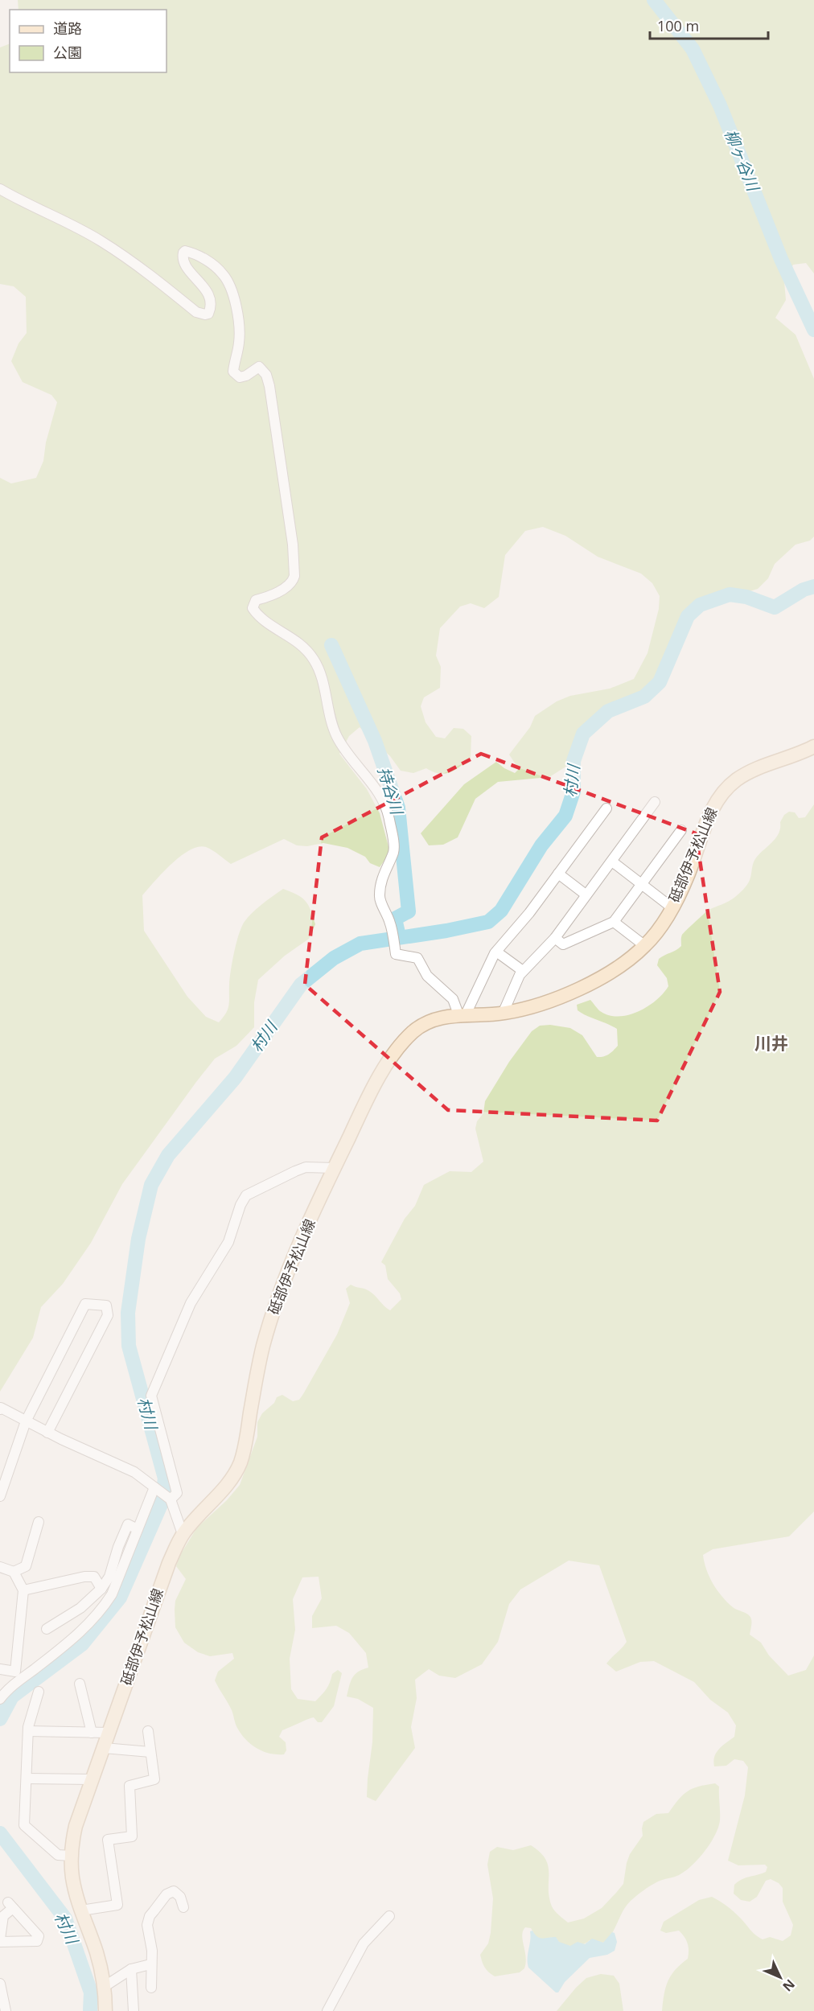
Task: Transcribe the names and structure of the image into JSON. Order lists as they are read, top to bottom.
{
  "streets": {
    "main road": ["砥部伊予松山線"]
  },
  "districts": ["川井"],
  "water": ["柳ヶ谷川", "村川", "持谷川"],
  "legend": ["道路", "公園"],
  "scale_bar": "100 m",
  "north": "bottom right"
}
